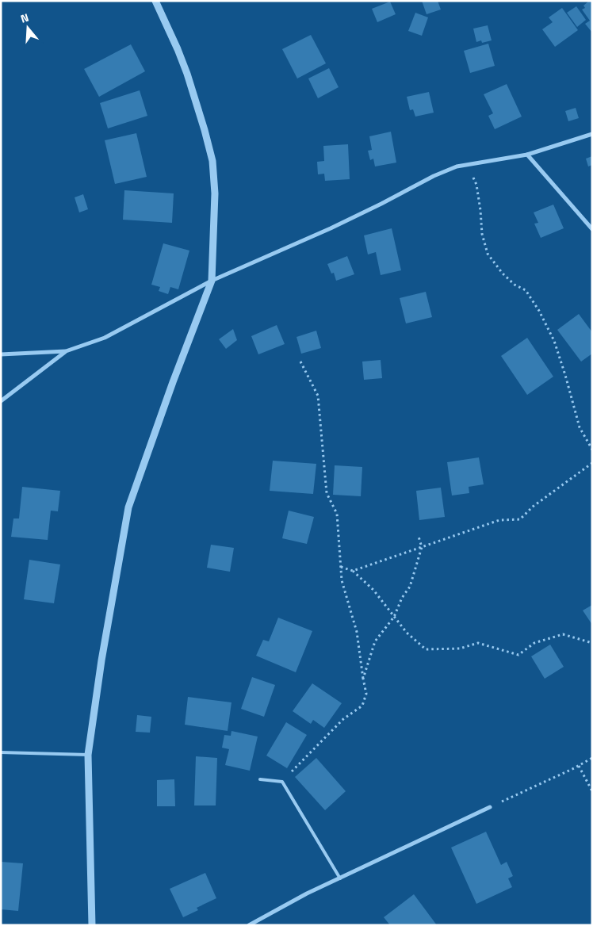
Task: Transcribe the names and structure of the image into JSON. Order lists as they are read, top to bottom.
{
  "north": "top"
}
